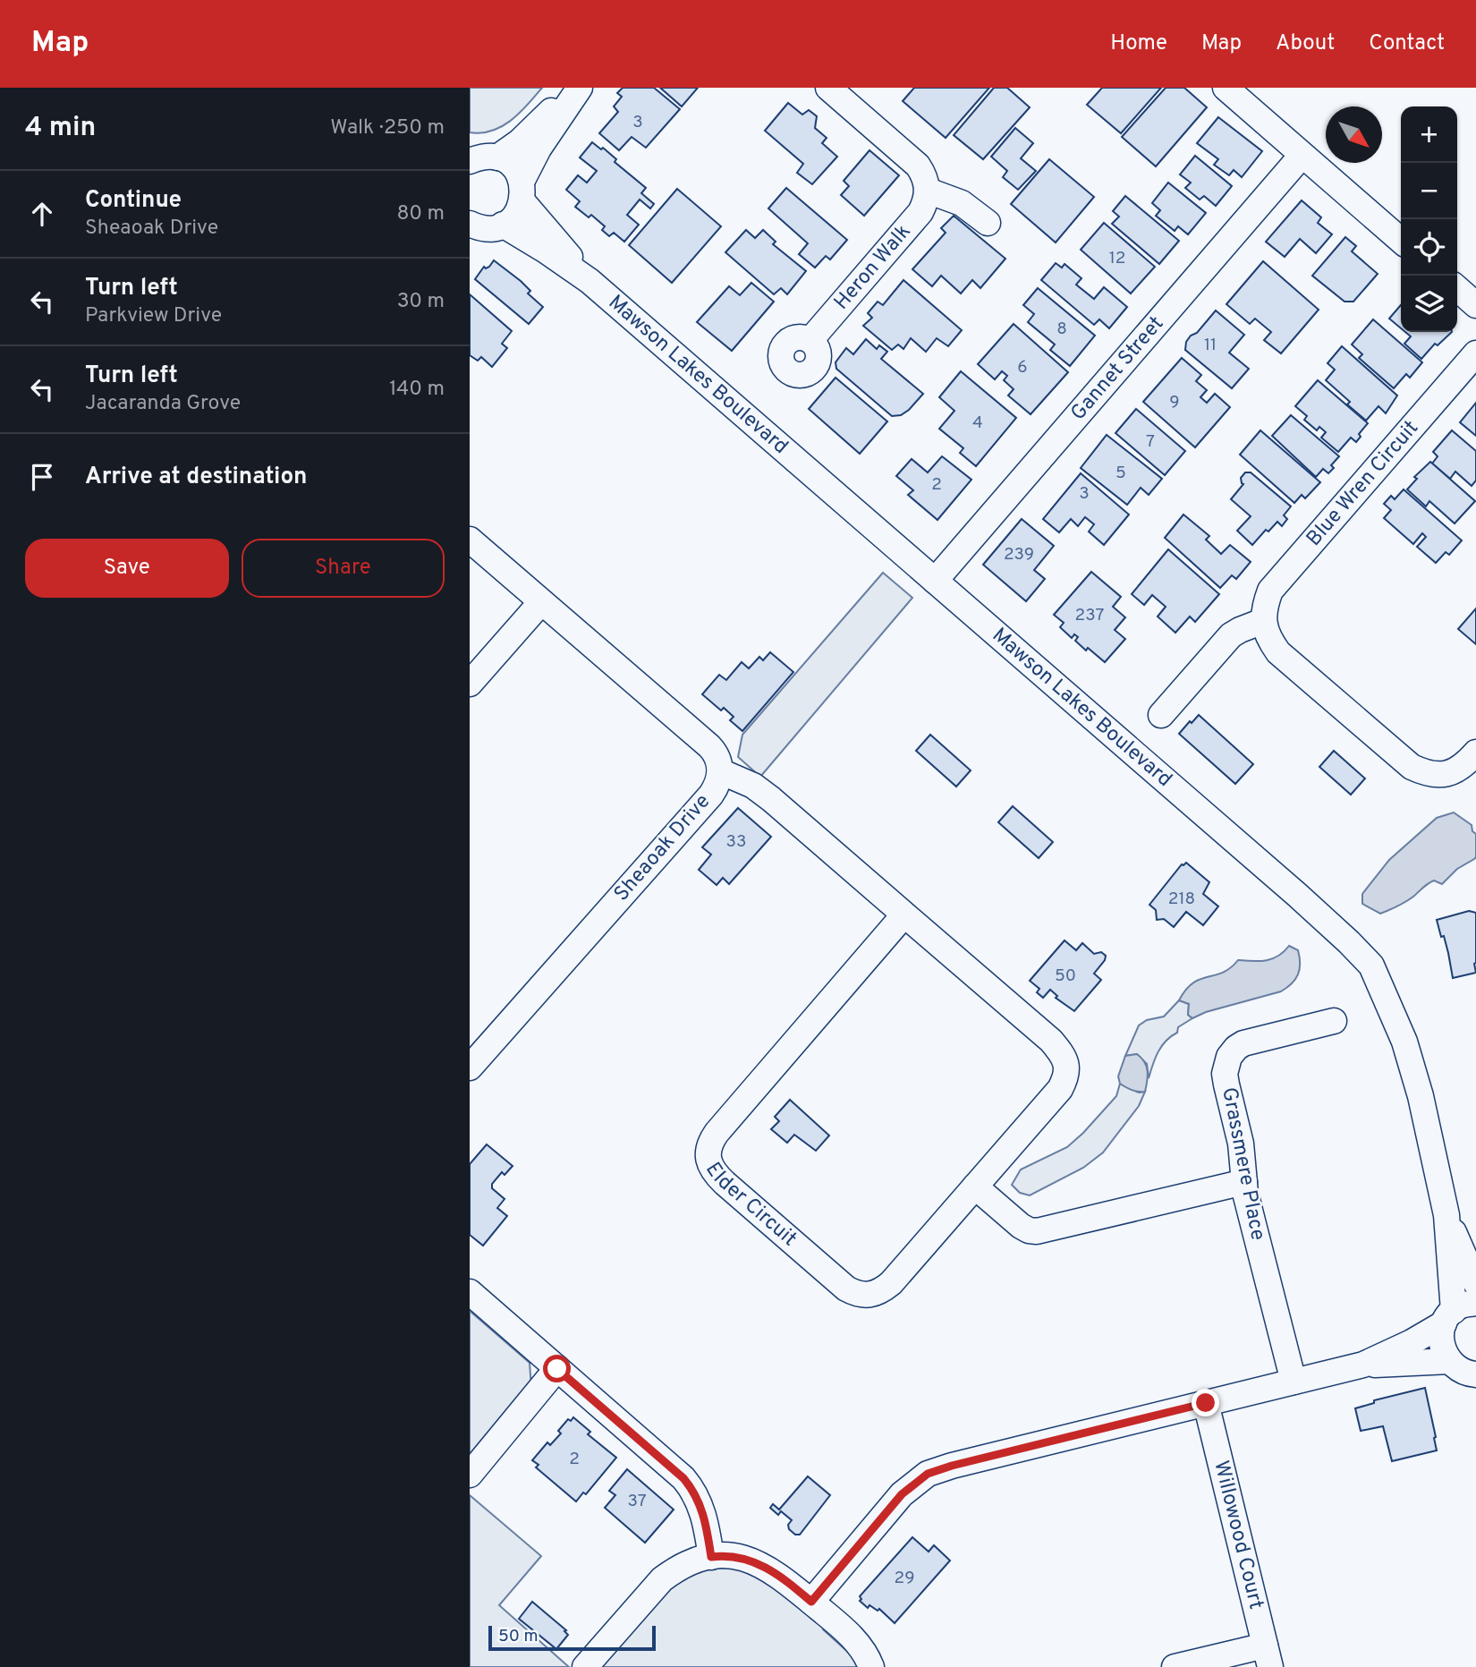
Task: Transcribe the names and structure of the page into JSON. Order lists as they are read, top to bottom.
{
  "streets": {
    "street": [
      "Heron Walk",
      "Gannet Street",
      "Mawson Lakes Boulevard",
      "Blue Wren Circuit",
      "Sheaoak Drive",
      "Grassmere Place",
      "Elder Circuit",
      "Willowood Court"
    ]
  },
  "crossings": [
    ["Gannet Street", "Mawson Lakes Boulevard"],
    ["Sheaoak Drive", "Elder Circuit"]
  ],
  "house_numbers": [
    "3",
    "12",
    "8",
    "11",
    "6",
    "9",
    "4",
    "7",
    "5",
    "2",
    "3",
    "239",
    "237",
    "33",
    "218",
    "50",
    "2",
    "37",
    "29"
  ],
  "scale_bar": "50 m",
  "north": "bottom right",
  "page": {
    "header": "Map",
    "nav": [
      "Home",
      "Map",
      "About",
      "Contact"
    ],
    "heading": ["4 min", "Walk · 250 m"],
    "map_buttons": ["+", "−"],
    "list": [
      ["Continue", "Sheaoak Drive", "80 m"],
      ["Turn left", "Parkview Drive", "30 m"],
      ["Turn left", "Jacaranda Grove", "140 m"],
      "Arrive at destination"
    ],
    "buttons": ["Save", "Share"],
    "scale": "50 m"
  }
}
